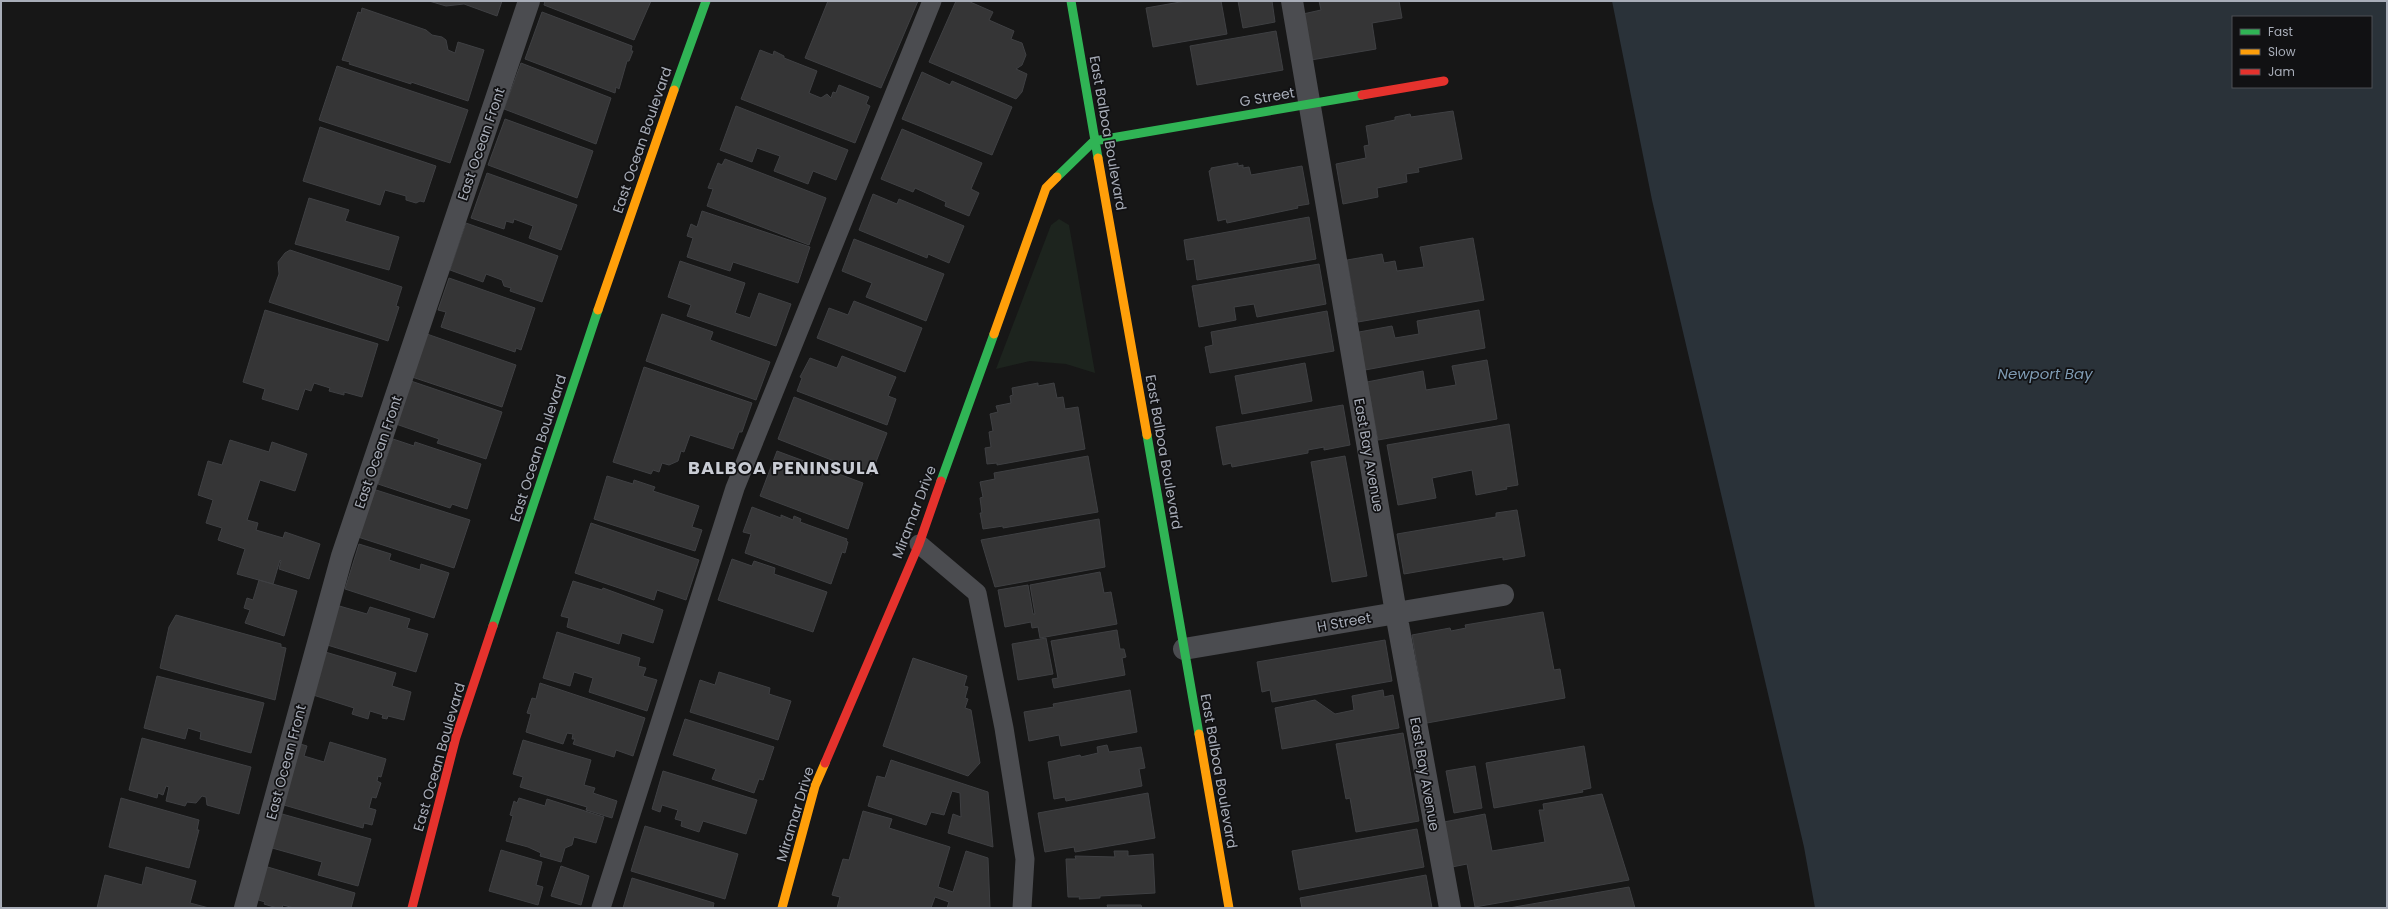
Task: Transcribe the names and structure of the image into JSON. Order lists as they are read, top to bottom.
{
  "streets": {
    "street": [
      "G Street",
      "East Balboa Boulevard",
      "East Ocean Boulevard",
      "East Ocean Front",
      "East Bay Avenue",
      "Miramar Drive",
      "H Street"
    ]
  },
  "crossings": [
    ["G Street", "East Balboa Boulevard"],
    ["G Street", "East Bay Avenue"],
    ["G Street", "Miramar Drive"],
    ["East Balboa Boulevard", "Miramar Drive"],
    ["East Balboa Boulevard", "H Street"],
    ["East Bay Avenue", "H Street"]
  ],
  "districts": ["BALBOA PENINSULA"],
  "water": ["Newport Bay"],
  "legend": ["Fast", "Slow", "Jam"]
}
